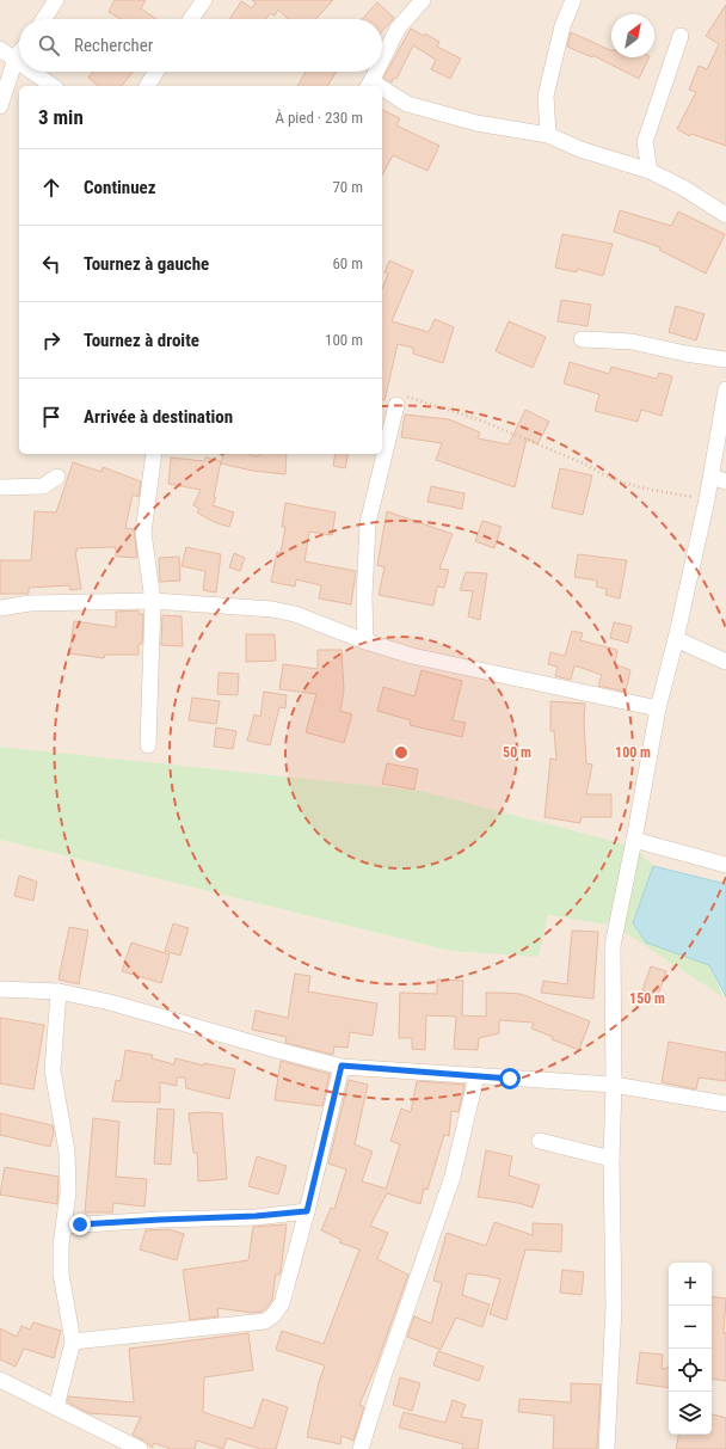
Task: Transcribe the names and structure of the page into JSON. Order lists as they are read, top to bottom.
{
  "north": "top right",
  "page": {
    "search": "Rechercher",
    "heading": ["3 min", "À pied · 230 m"],
    "list": [
      ["Continuez", "70 m"],
      ["Tournez à gauche", "60 m"],
      ["Tournez à droite", "100 m"],
      "Arrivée à destination"
    ],
    "map_buttons": ["+", "−"]
  },
  "rings": ["50 m", "100 m", "150 m"]
}
